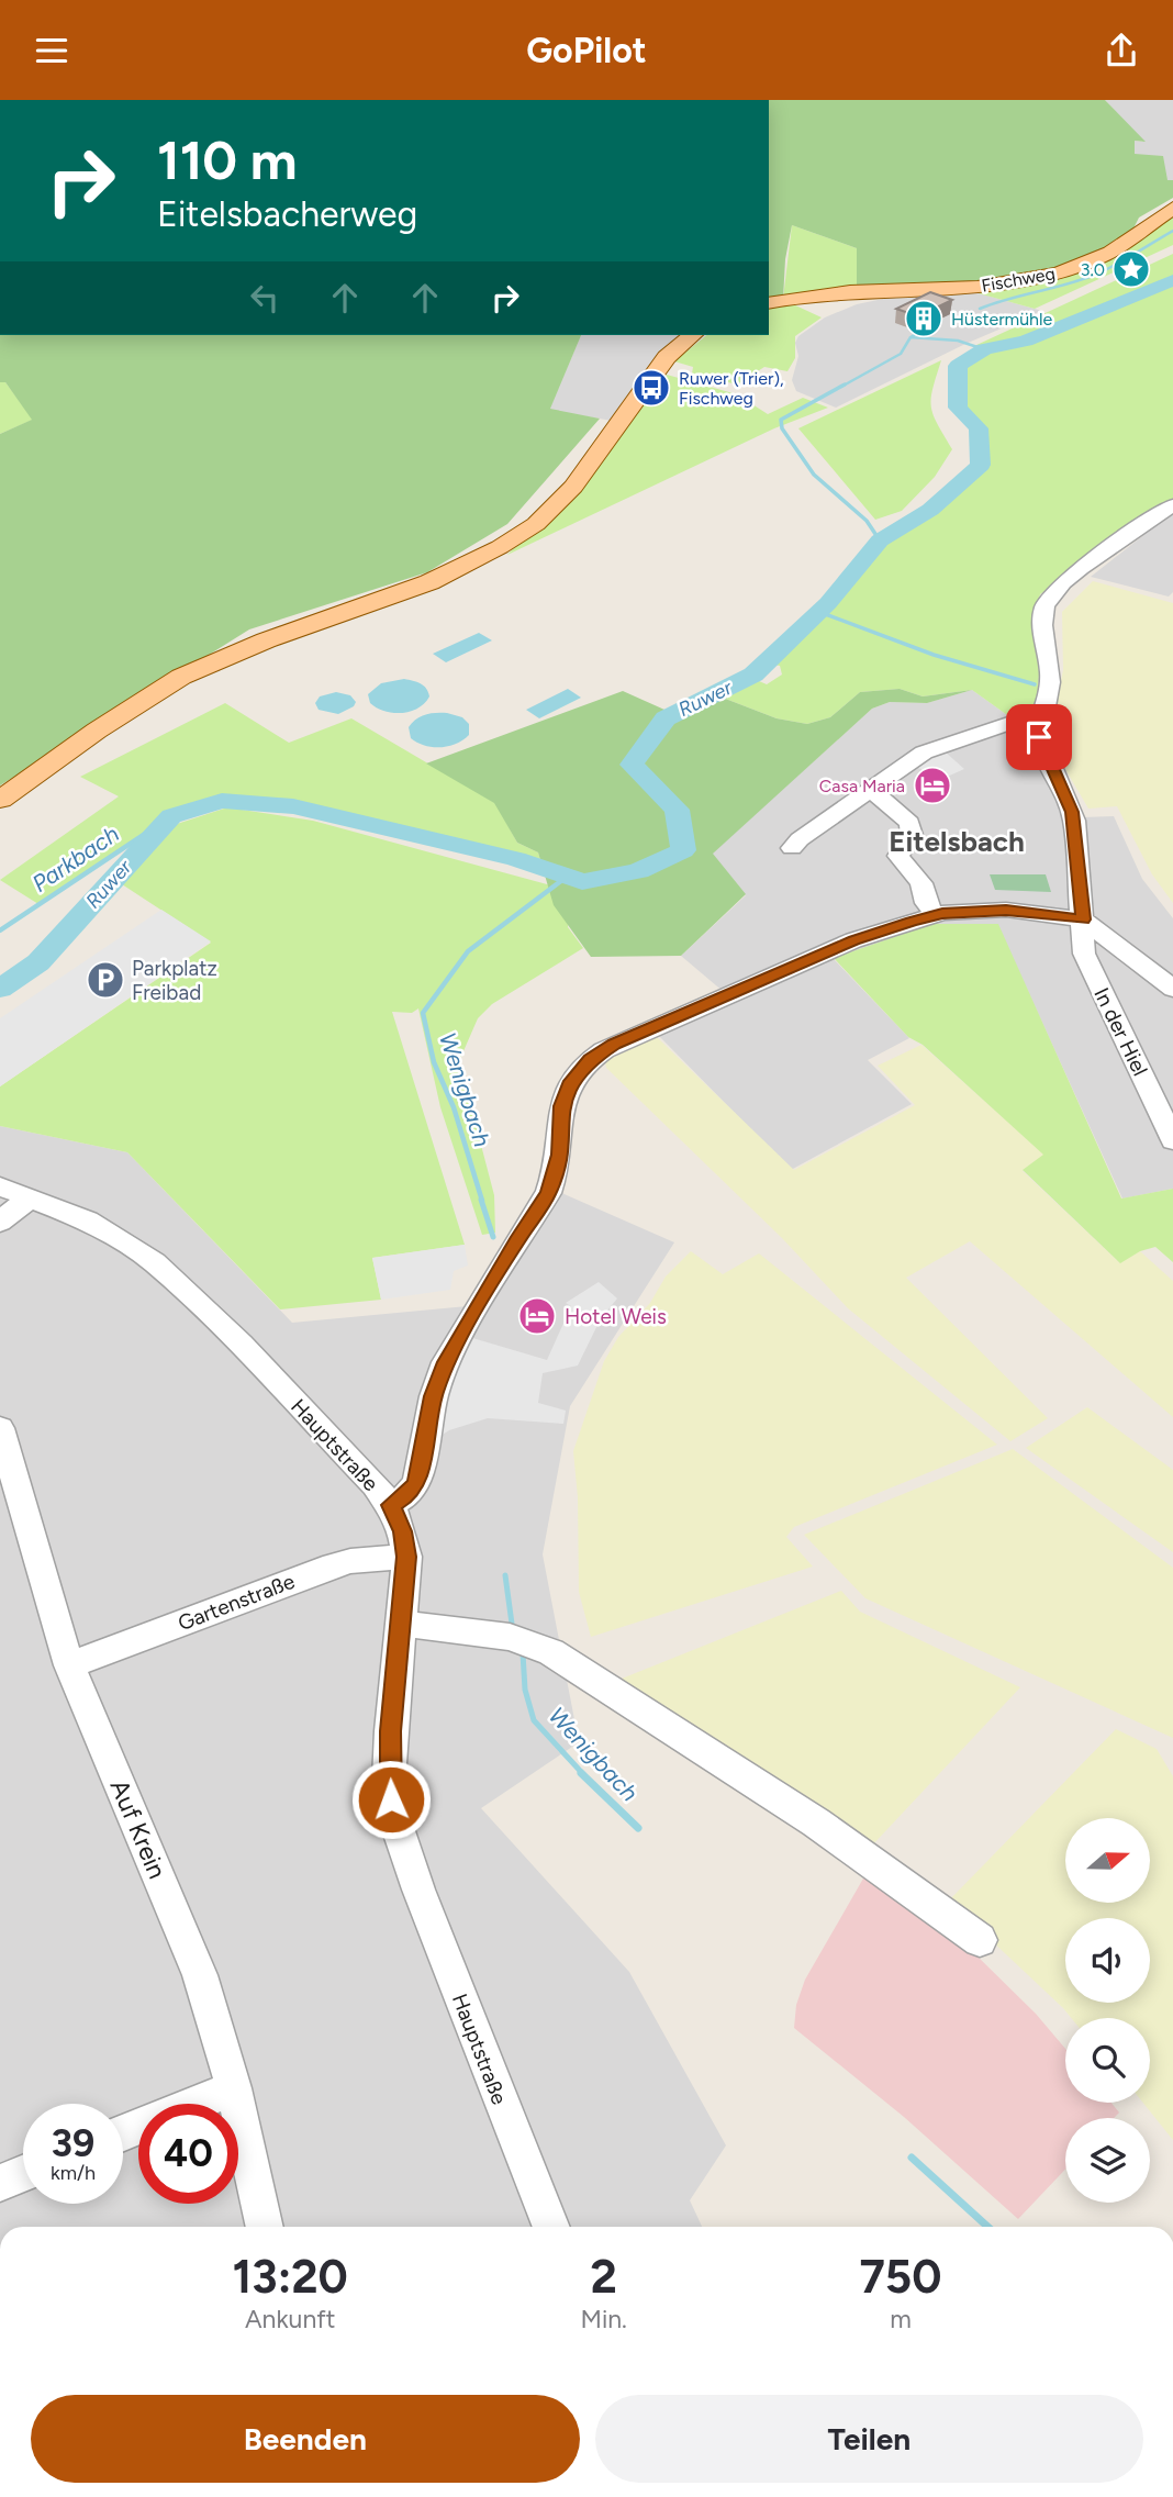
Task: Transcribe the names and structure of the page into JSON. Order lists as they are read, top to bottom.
{
  "streets": {
    "main road": ["Fischweg"],
    "street": [
      "In der Hiel",
      "Hauptstraße",
      "Gartenstraße",
      "Auf Krein"
    ]
  },
  "crossings": [
    ["Hauptstraße", "Gartenstraße"],
    ["Gartenstraße", "Auf Krein"]
  ],
  "districts": ["Eitelsbach"],
  "water": ["Ruwer", "Parkbach", "Wenigbach"],
  "places": {
    "place": ["3.0"],
    "building": ["Hüstermühle"],
    "bus stop": ["Ruwer (Trier), Fischweg"],
    "hotel": ["Casa Maria", "Hotel Weis"],
    "parking": ["Parkplatz Freibad"]
  },
  "north": "right",
  "page": {
    "header": "GoPilot",
    "turn": ["110 m", "Eitelsbacherweg"],
    "speed": "39 km/h",
    "limit": "40",
    "eta": [
      "13:20",
      "Ankunft",
      "2",
      "Min.",
      "750",
      "m"
    ],
    "buttons": ["Beenden", "Teilen"]
  }
}
